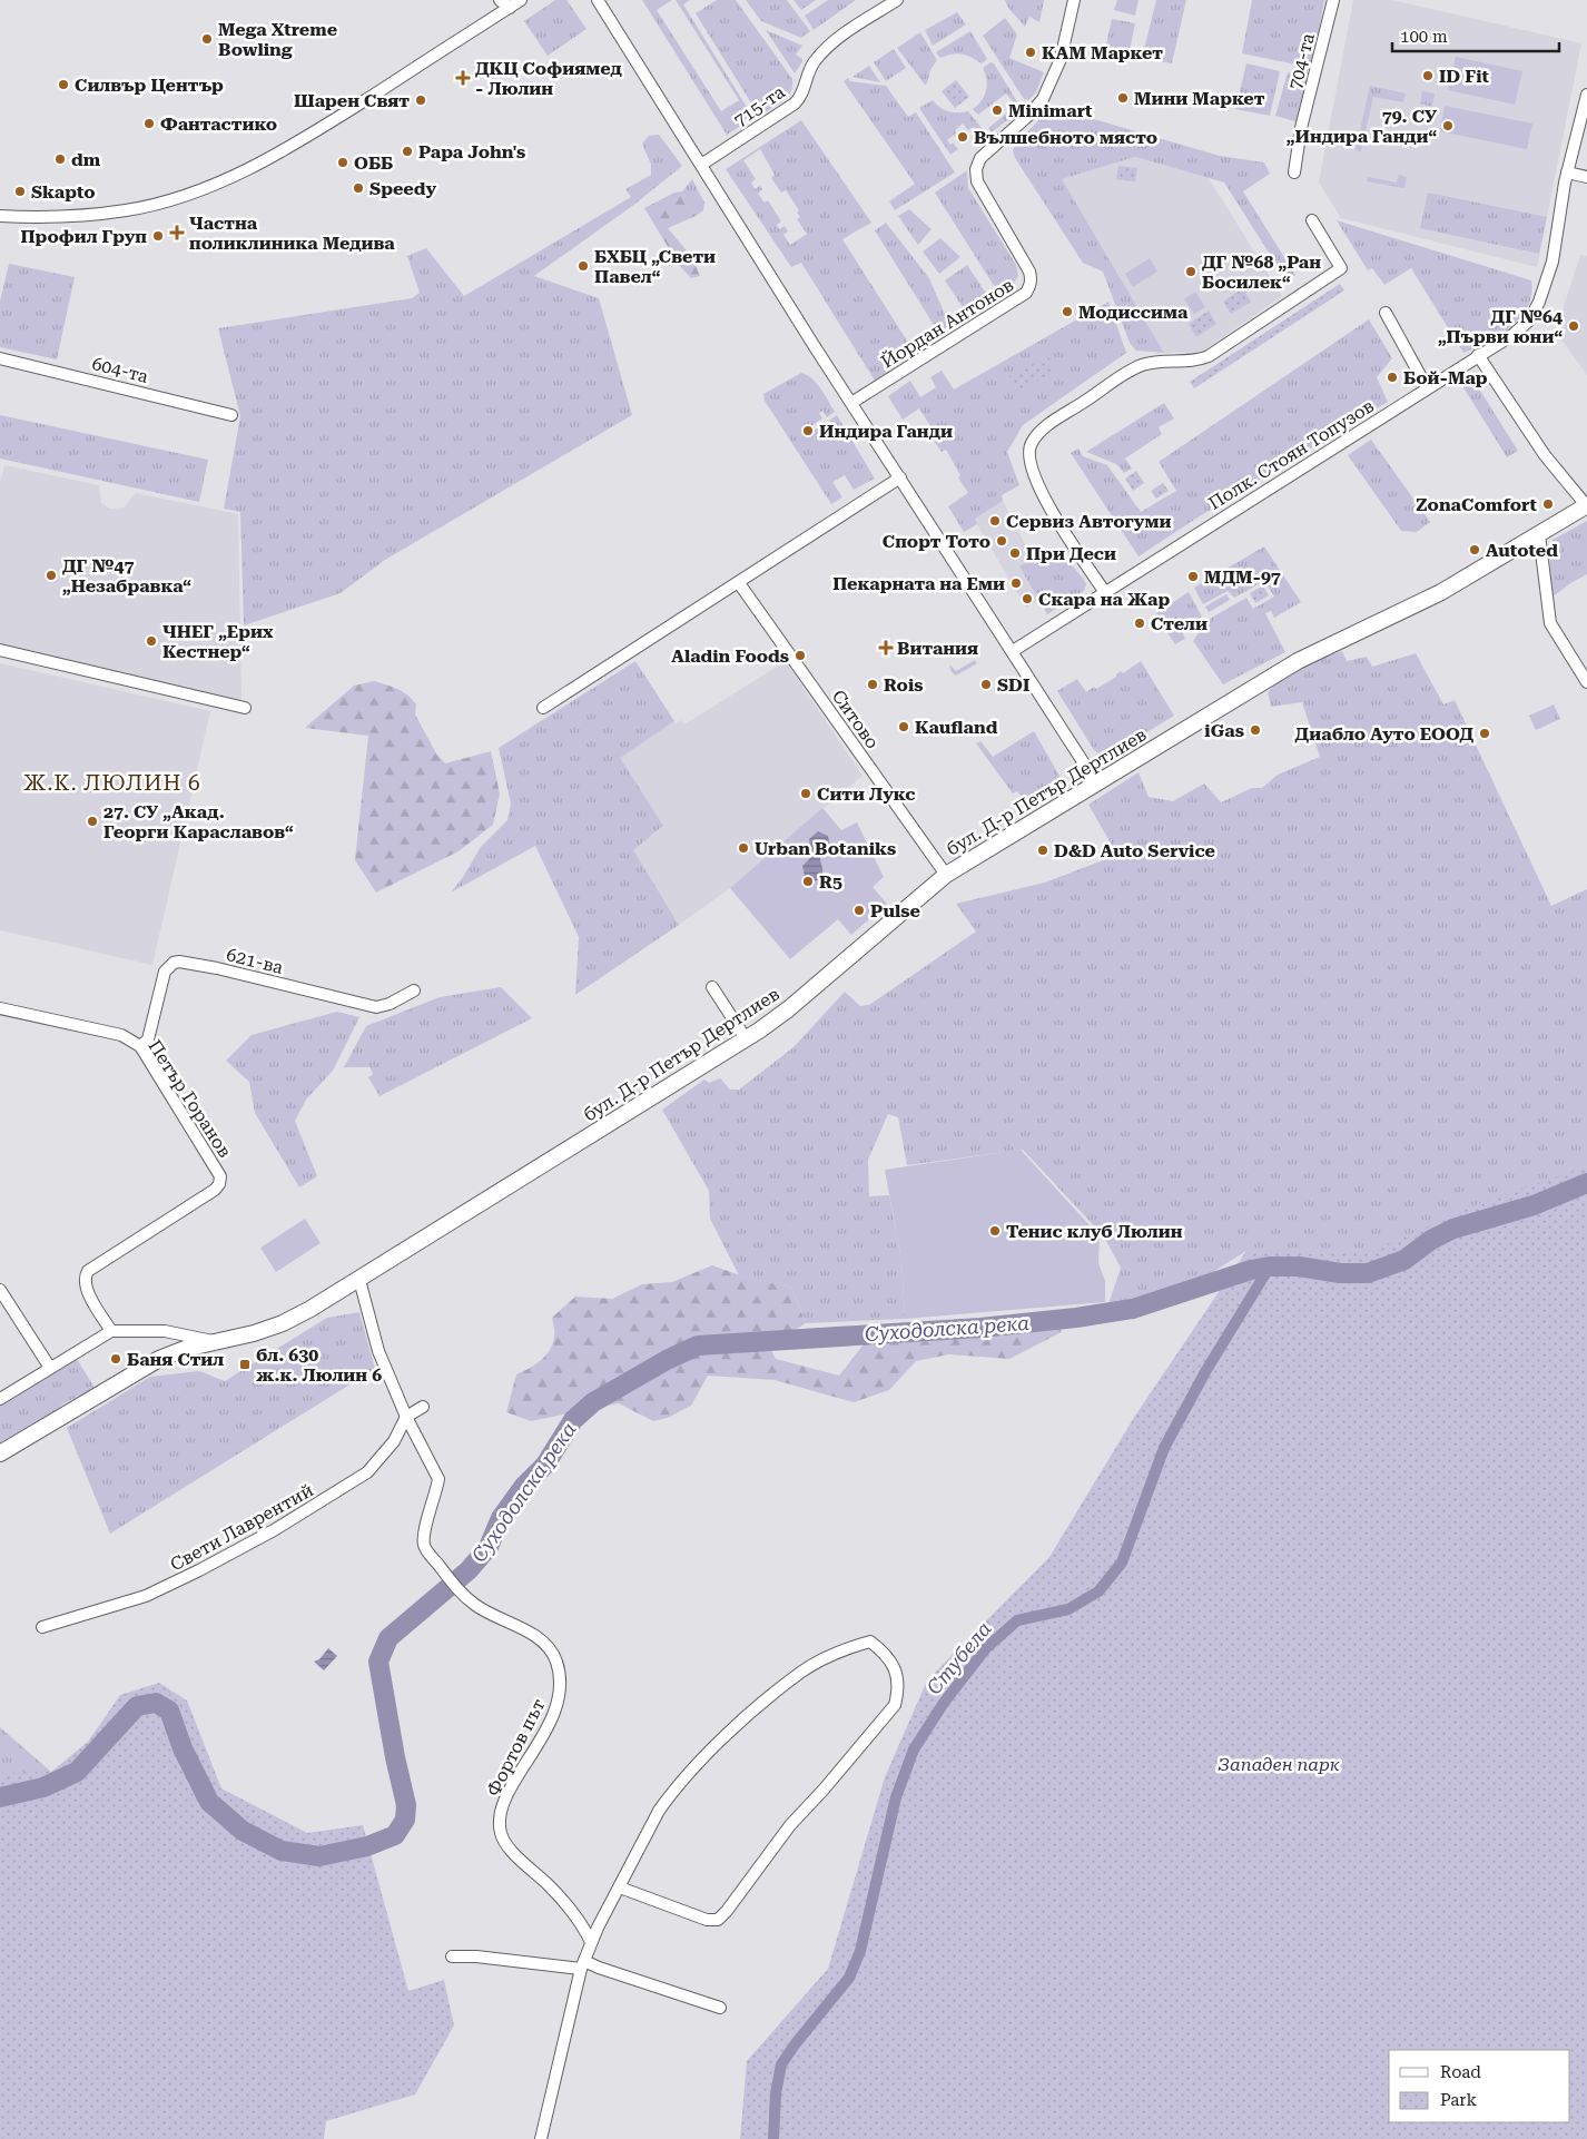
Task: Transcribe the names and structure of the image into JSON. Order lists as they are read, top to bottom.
{
  "streets": {
    "main road": ["бул. Д-р Петър Дертлиев"],
    "street": [
      "704-та",
      "715-та",
      "Йордан Антонов",
      "604-та",
      "Полк. Стоян Топузов",
      "Ситово",
      "621-ва",
      "Петър Горанов",
      "Свети Лаврентий",
      "Фортов път"
    ]
  },
  "crossings": [
    ["Ситово", "бул. Д-р Петър Дертлиев"],
    ["бул. Д-р Петър Дертлиев", "Фортов път"],
    ["621-ва", "Петър Горанов"],
    ["Свети Лаврентий", "Фортов път"]
  ],
  "districts": ["Ж.К. ЛЮЛИН 6"],
  "water": ["Суходолска река", "Стубела"],
  "parks": ["Западен парк"],
  "places": {
    "other": [
      "Mega Xtreme Bowling",
      "КАМ Маркет",
      "ID Fit",
      "Силвър Център",
      "Мини Маркет",
      "Шарен Свят",
      "Minimart",
      "Фантастико",
      "79. СУ „Индира Ганди“",
      "Вълшебното място",
      "Papa John's",
      "dm",
      "ОББ",
      "Speedy",
      "Skapto",
      "Профил Груп",
      "БХБЦ „Свети Павел“",
      "ДГ №68 „Ран Босилек“",
      "Модиссима",
      "ДГ №64 „Първи юни“",
      "Бой-Мар",
      "Индира Ганди",
      "ZonaComfort",
      "Сервиз Автогуми",
      "Спорт Тото",
      "Autoted",
      "При Деси",
      "ДГ №47 „Незабравка“",
      "МДМ-97",
      "Пекарната на Еми",
      "Скара на Жар",
      "Стели",
      "ЧНЕГ „Ерих Кестнер“",
      "Aladin Foods",
      "Rois",
      "SDI",
      "Kaufland",
      "iGas",
      "Диабло Ауто ЕООД",
      "Сити Лукс",
      "27. СУ „Акад. Георги Караславов“",
      "Urban Botaniks",
      "D&D Auto Service",
      "R5",
      "Pulse",
      "Тенис клуб Люлин",
      "Баня Стил"
    ],
    "health": ["ДКЦ Софиямед - Люлин", "Частна поликлиника Медива", "Витания"],
    "transit": ["бл. 630 ж.к. Люлин 6"]
  },
  "legend": ["Road", "Park"],
  "scale_bar": "100 m"
}
